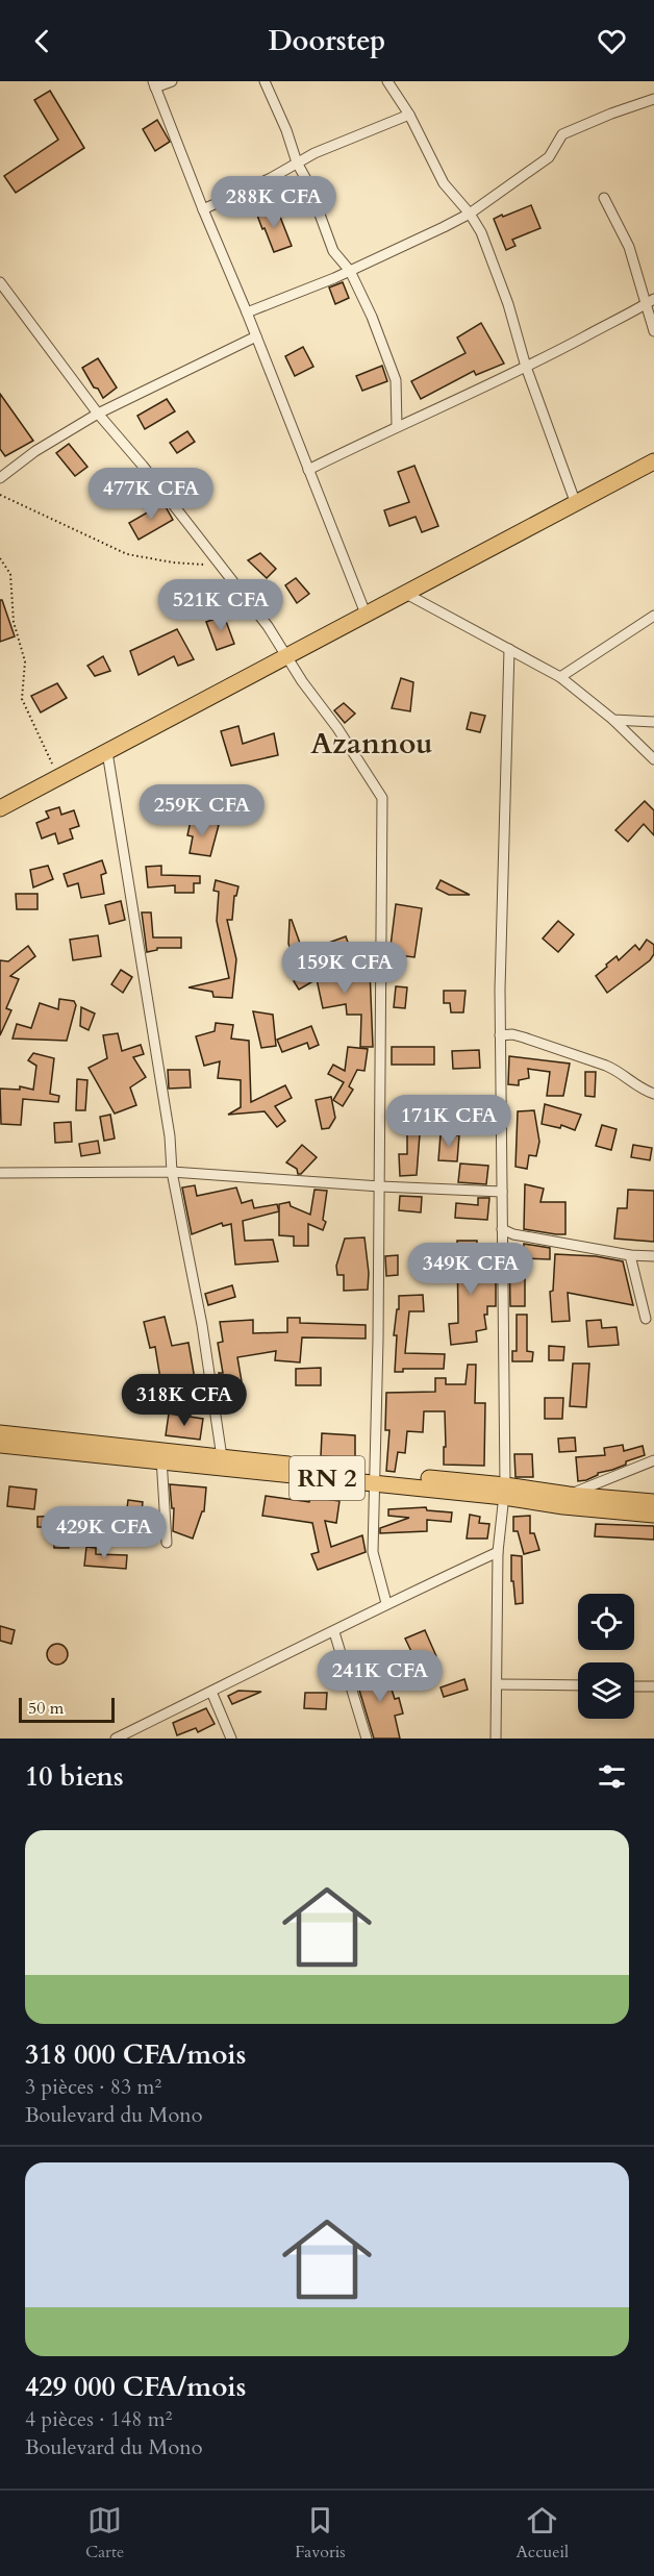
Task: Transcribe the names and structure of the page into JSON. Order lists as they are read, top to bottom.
{
  "streets": {
    "main road": ["RN 2"]
  },
  "districts": ["Azannou"],
  "scale_bar": "50 m",
  "page": {
    "header": "Doorstep",
    "price": [
      "288K CFA",
      "477K CFA",
      "521K CFA",
      "259K CFA",
      "159K CFA",
      "171K CFA",
      "349K CFA",
      "318K CFA",
      "429K CFA",
      "241K CFA"
    ],
    "scale": "50 m",
    "heading": "10 biens",
    "list": [
      {
        "name": "318 000 CFA/mois",
        "note": "3 pièces · 83 m² · Boulevard du Mono"
      },
      {
        "name": "429 000 CFA/mois",
        "note": "4 pièces · 148 m² · Boulevard du Mono"
      }
    ],
    "tabs": ["Carte", "Favoris", "Accueil"]
  }
}
